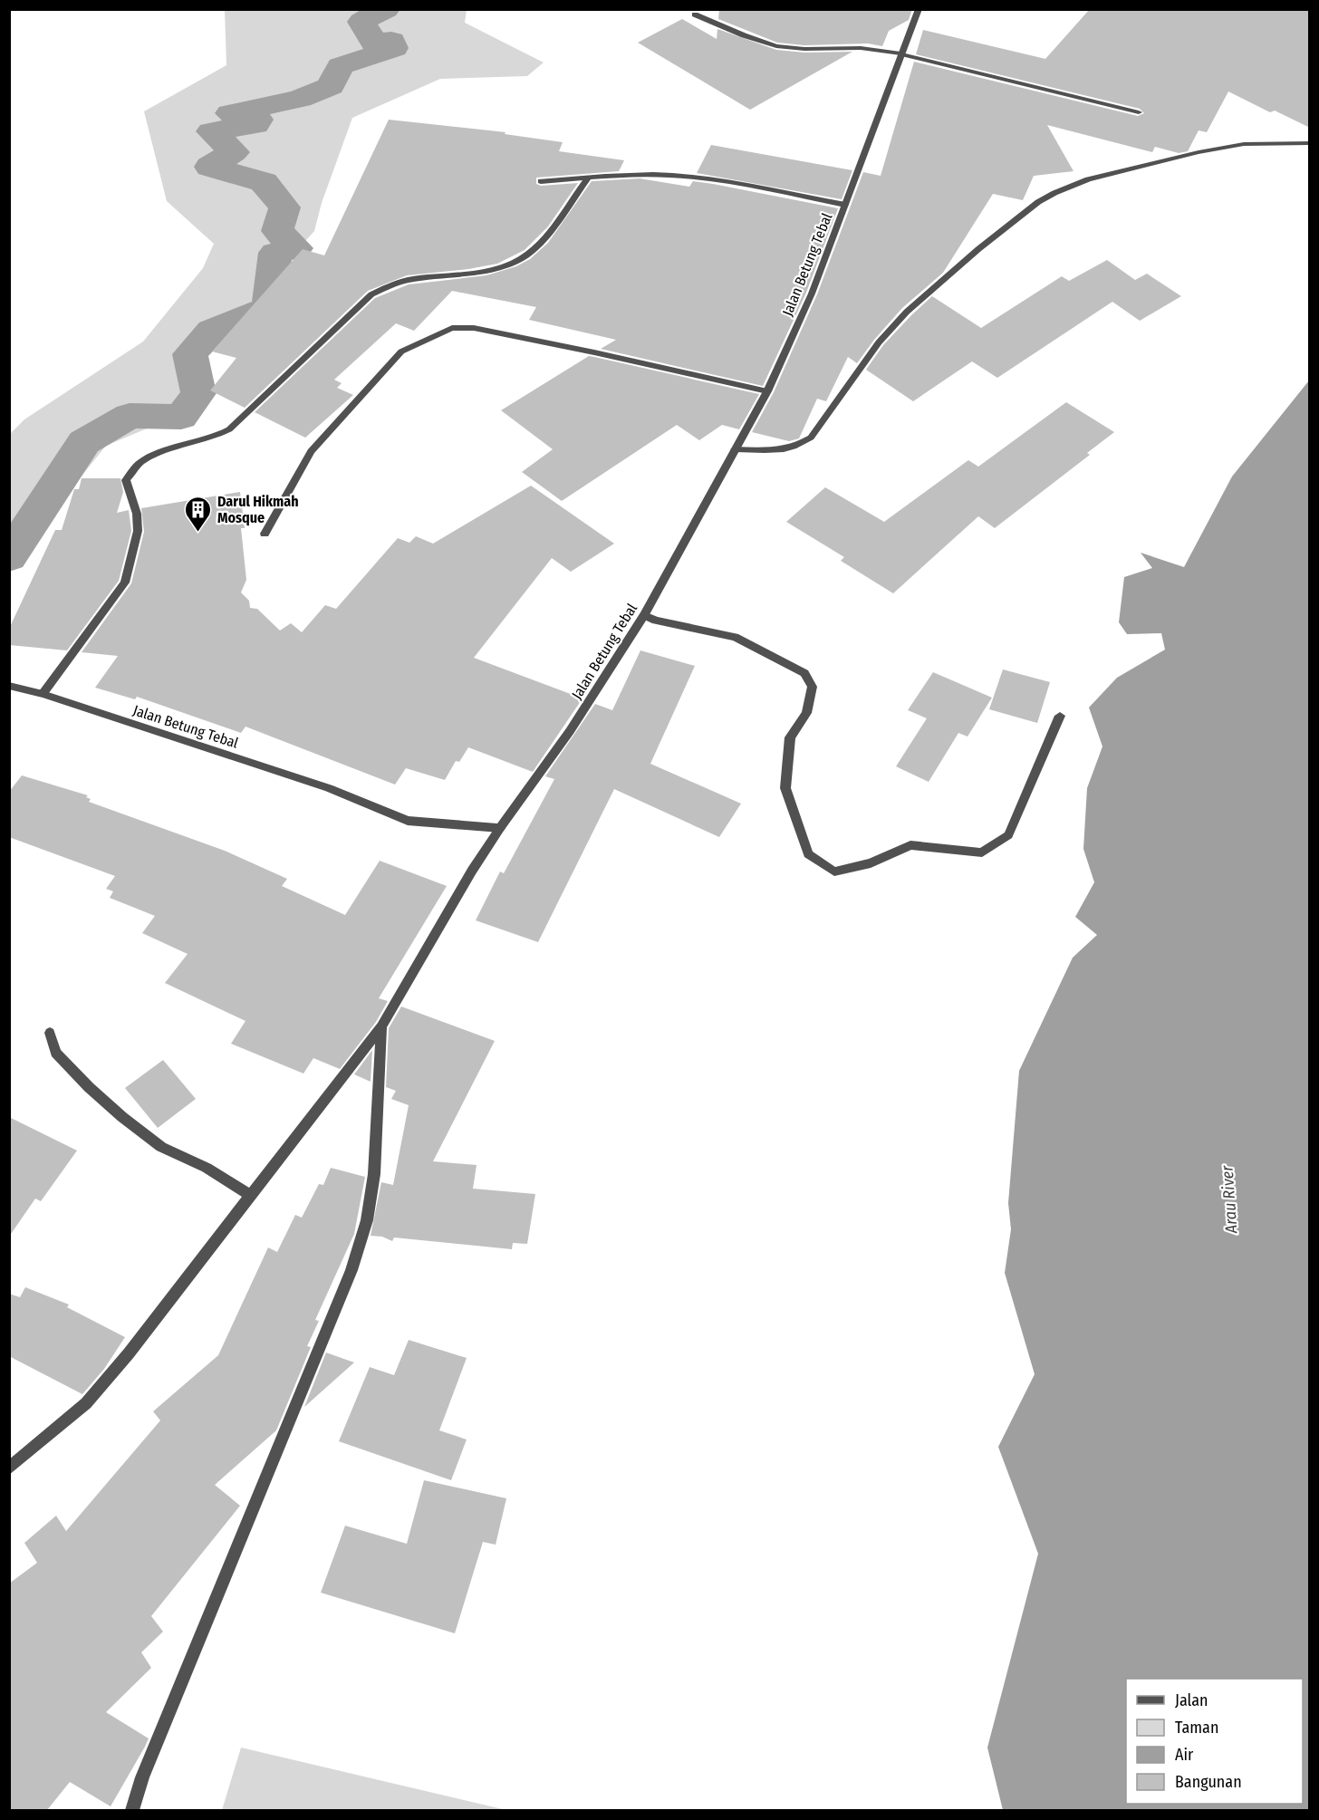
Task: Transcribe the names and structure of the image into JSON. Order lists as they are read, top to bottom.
{
  "streets": {
    "street": ["Jalan Betung Tebal"]
  },
  "water": ["Arau River"],
  "places": {
    "building": ["Darul Hikmah Mosque"]
  },
  "legend": [
    "Jalan",
    "Taman",
    "Air",
    "Bangunan"
  ]
}
